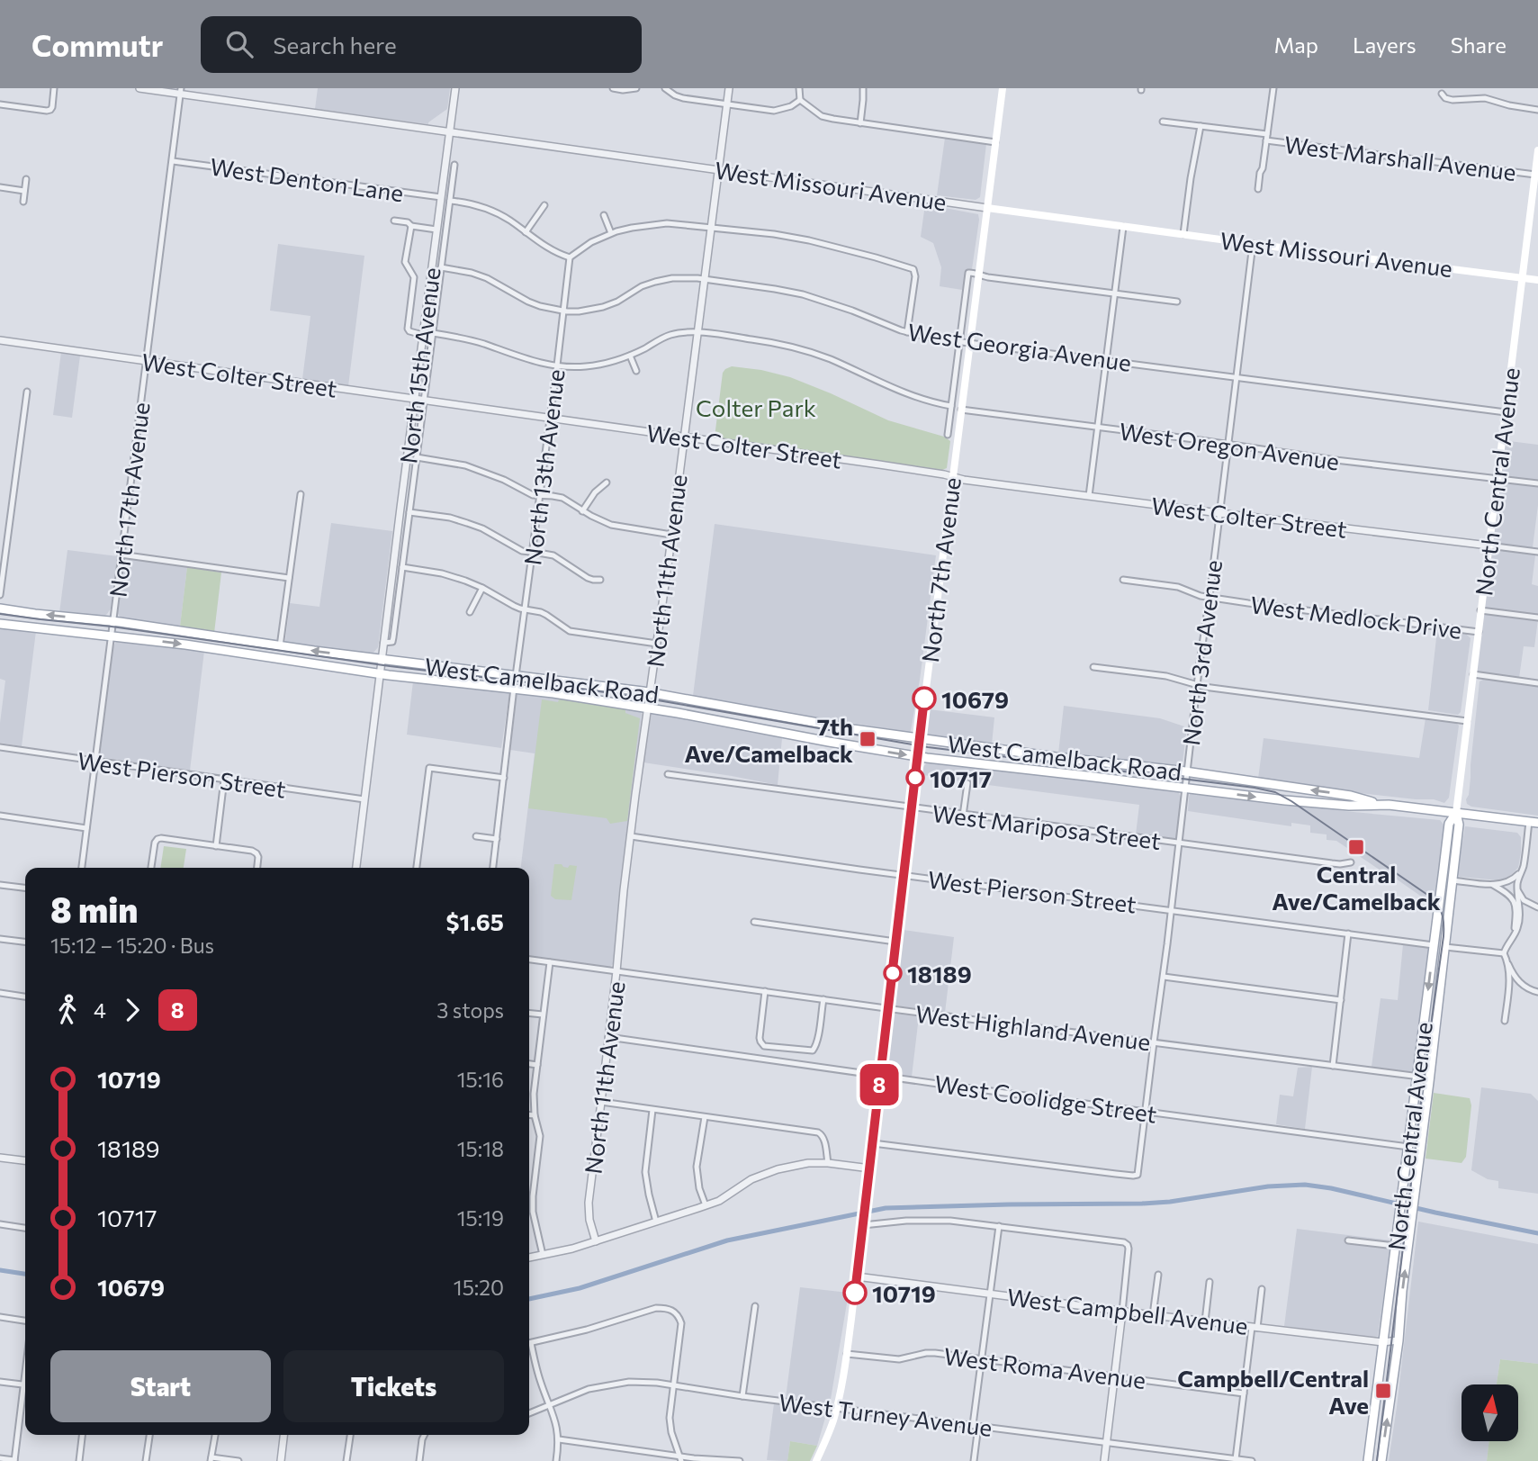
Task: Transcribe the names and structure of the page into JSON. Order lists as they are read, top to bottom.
{
  "streets": {
    "main road": [
      "West Missouri Avenue",
      "North Central Avenue",
      "North 7th Avenue",
      "West Camelback Road"
    ],
    "street": [
      "West Marshall Avenue",
      "West Denton Lane",
      "West Georgia Avenue",
      "North 15th Avenue",
      "West Colter Street",
      "West Oregon Avenue",
      "North 13th Avenue",
      "North 17th Avenue",
      "North 11th Avenue",
      "West Medlock Drive",
      "North 3rd Avenue",
      "West Pierson Street",
      "West Mariposa Street",
      "West Highland Avenue",
      "West Coolidge Street",
      "West Campbell Avenue",
      "West Roma Avenue",
      "West Turney Avenue"
    ]
  },
  "crossings": [
    ["West Marshall Avenue", "North Central Avenue"],
    ["West Denton Lane", "North 15th Avenue"],
    ["West Denton Lane", "North 17th Avenue"],
    ["West Missouri Avenue", "North 15th Avenue"],
    ["West Missouri Avenue", "North Central Avenue"],
    ["West Missouri Avenue", "North 17th Avenue"],
    ["West Missouri Avenue", "North 7th Avenue"],
    ["West Missouri Avenue", "North 11th Avenue"],
    ["West Missouri Avenue", "North 3rd Avenue"],
    ["West Georgia Avenue", "North 15th Avenue"],
    ["West Georgia Avenue", "North 13th Avenue"],
    ["West Georgia Avenue", "North Central Avenue"],
    ["West Georgia Avenue", "North 7th Avenue"],
    ["West Georgia Avenue", "North 11th Avenue"],
    ["West Georgia Avenue", "North 3rd Avenue"],
    ["North 15th Avenue", "West Colter Street"],
    ["North 15th Avenue", "West Camelback Road"],
    ["North 15th Avenue", "West Pierson Street"],
    ["West Colter Street", "North 13th Avenue"],
    ["West Colter Street", "North Central Avenue"],
    ["West Colter Street", "North 17th Avenue"],
    ["West Colter Street", "North 7th Avenue"],
    ["West Colter Street", "North 11th Avenue"],
    ["West Colter Street", "North 3rd Avenue"],
    ["West Oregon Avenue", "North Central Avenue"],
    ["West Oregon Avenue", "North 7th Avenue"],
    ["West Oregon Avenue", "North 3rd Avenue"],
    ["North 13th Avenue", "West Camelback Road"],
    ["North Central Avenue", "West Medlock Drive"],
    ["North Central Avenue", "West Camelback Road"],
    ["North Central Avenue", "West Pierson Street"],
    ["North Central Avenue", "West Highland Avenue"],
    ["North Central Avenue", "West Coolidge Street"],
    ["North Central Avenue", "West Campbell Avenue"],
    ["North 17th Avenue", "West Camelback Road"],
    ["North 17th Avenue", "West Pierson Street"],
    ["North 7th Avenue", "North 3rd Avenue"],
    ["North 7th Avenue", "West Camelback Road"],
    ["North 7th Avenue", "West Pierson Street"],
    ["North 7th Avenue", "West Mariposa Street"],
    ["North 7th Avenue", "West Highland Avenue"],
    ["North 7th Avenue", "West Coolidge Street"],
    ["North 7th Avenue", "West Campbell Avenue"],
    ["North 7th Avenue", "West Roma Avenue"],
    ["North 7th Avenue", "West Turney Avenue"],
    ["North 11th Avenue", "West Camelback Road"],
    ["North 11th Avenue", "West Pierson Street"],
    ["North 11th Avenue", "West Highland Avenue"],
    ["North 11th Avenue", "West Coolidge Street"],
    ["West Medlock Drive", "North 3rd Avenue"],
    ["North 3rd Avenue", "West Camelback Road"],
    ["North 3rd Avenue", "West Pierson Street"],
    ["North 3rd Avenue", "West Mariposa Street"],
    ["North 3rd Avenue", "West Highland Avenue"],
    ["North 3rd Avenue", "West Coolidge Street"]
  ],
  "parks": ["Colter Park"],
  "places": {
    "other": [
      "10679",
      "10717",
      "18189",
      "10719"
    ],
    "transit": ["7th Ave/Camelback", "Central Ave/Camelback", "Campbell/Central Ave"]
  },
  "lines": ["bus line 8"],
  "north": "top",
  "page": {
    "header": "Commutr",
    "search": "Search here",
    "nav": ["Map", "Layers", "Share"],
    "on_map": "8",
    "heading": ["8 min", "15:12 – 15:20 · Bus", "$1.65"],
    "legs": ["4", "8", "3 stops"],
    "list": [
      {
        "name": "10719",
        "value": "15:16"
      },
      {
        "name": "18189",
        "value": "15:18"
      },
      {
        "name": "10717",
        "value": "15:19"
      },
      {
        "name": "10679",
        "value": "15:20"
      }
    ],
    "buttons": ["Start", "Tickets"]
  }
}
